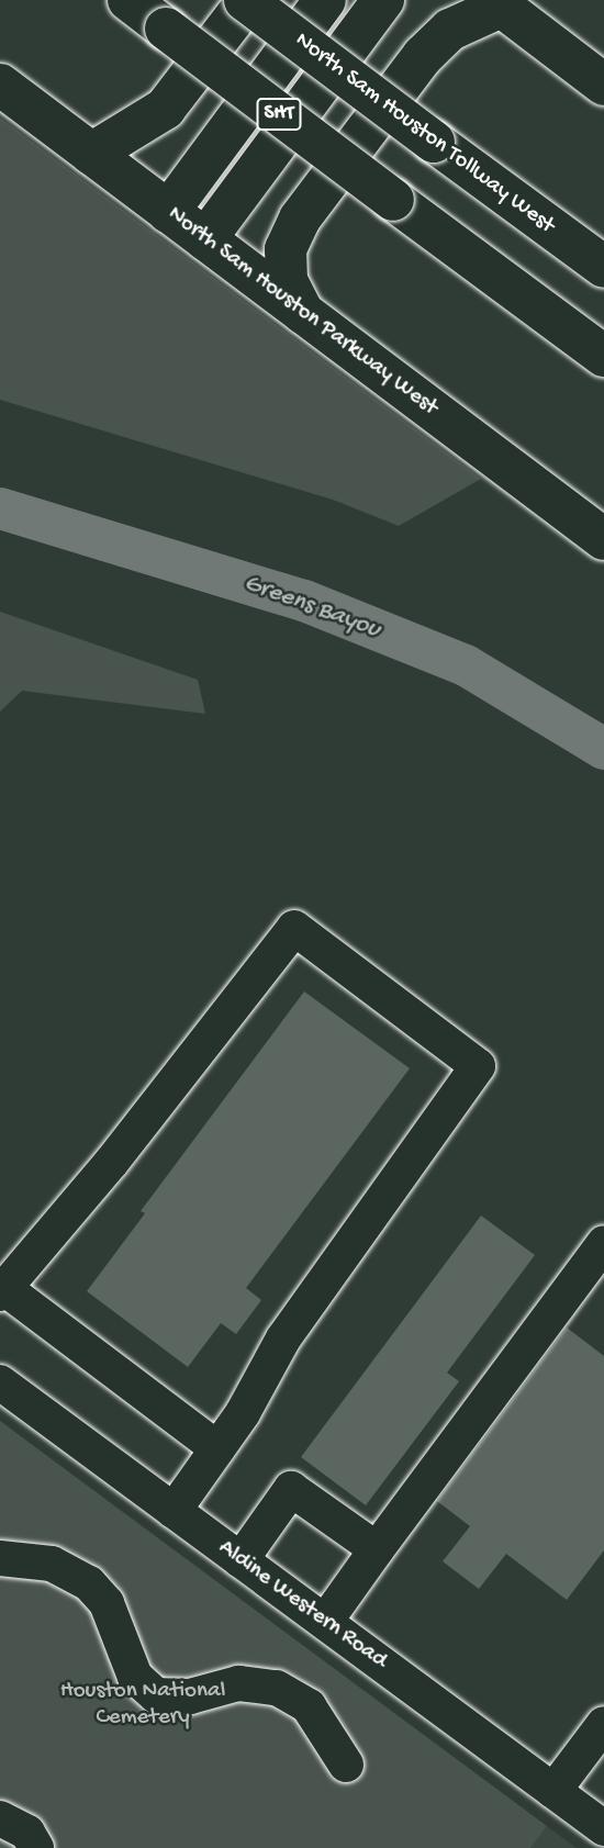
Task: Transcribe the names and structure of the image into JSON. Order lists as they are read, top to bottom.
{
  "streets": {
    "main road": ["SHT", "North Sam Houston Tollway West", "North Sam Houston Parkway West"],
    "street": ["Aldine Western Road"]
  },
  "water": ["Greens Bayou"],
  "parks": ["Houston National Cemetery"]
}
